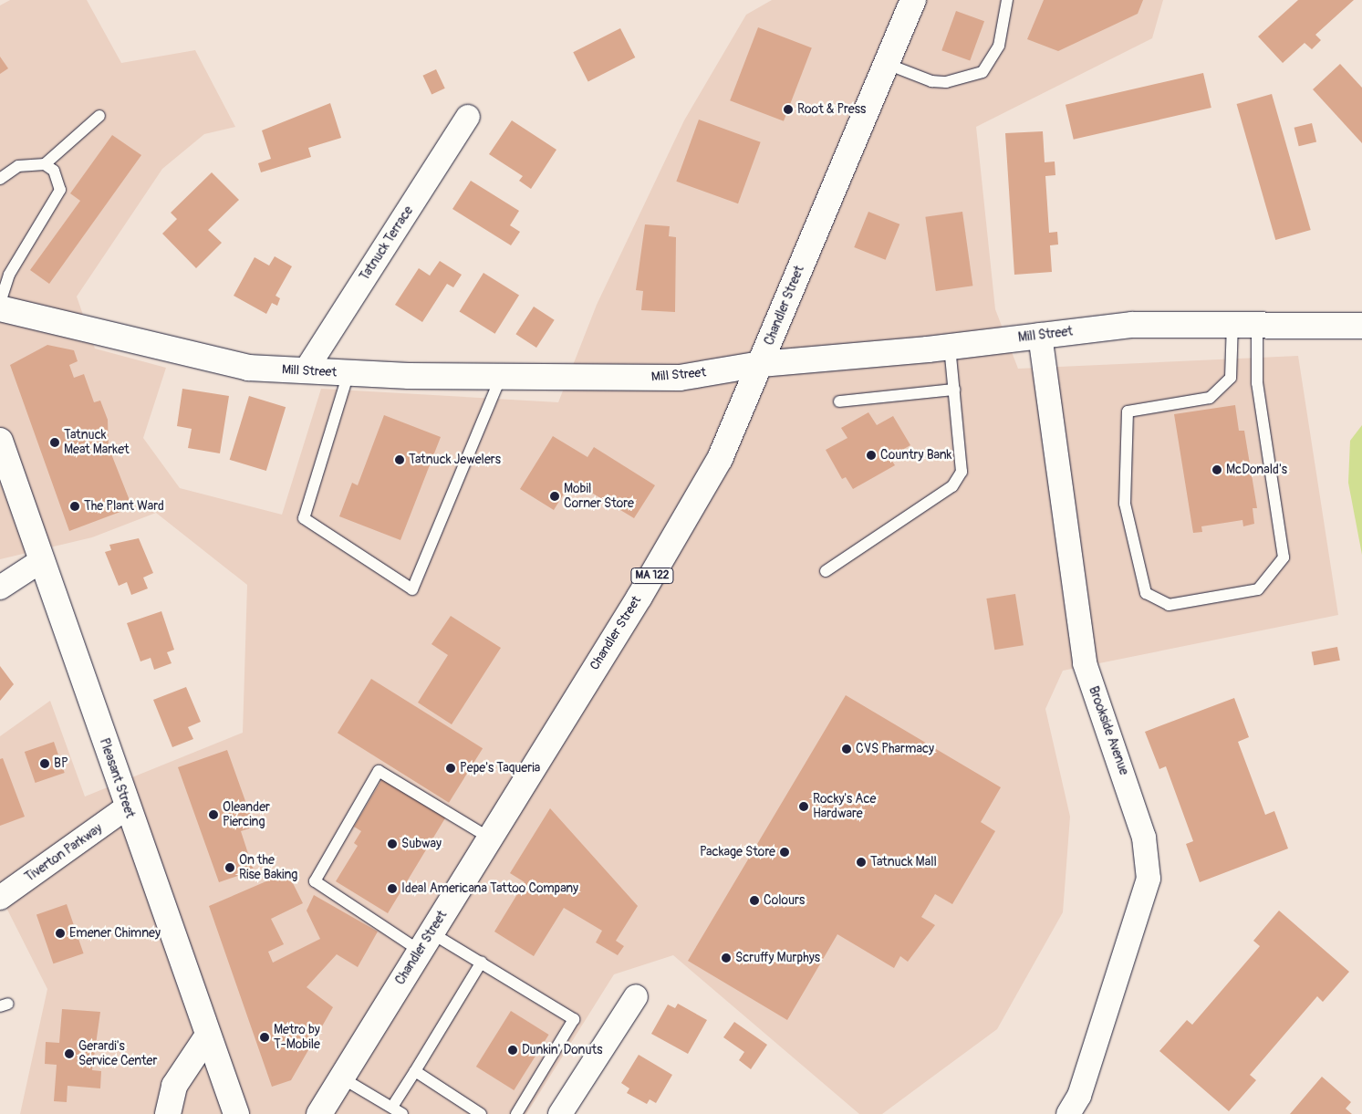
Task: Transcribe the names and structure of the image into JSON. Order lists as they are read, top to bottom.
{
  "streets": {
    "main road": [
      "Chandler Street",
      "Mill Street",
      "MA 122",
      "Pleasant Street"
    ],
    "street": ["Tatnuck Terrace", "Brookside Avenue", "Tiverton Parkway"]
  },
  "crossings": [
    ["Tatnuck Terrace", "Mill Street"],
    ["Chandler Street", "Mill Street"],
    ["Mill Street", "Brookside Avenue"],
    ["Pleasant Street", "Tiverton Parkway"]
  ],
  "places": [
    "Root & Press",
    "Tatnuck Meat Market",
    "Country Bank",
    "Tatnuck Jewelers",
    "McDonald's",
    "Mobil Corner Store",
    "The Plant Ward",
    "CVS Pharmacy",
    "BP",
    "Pepe's Taqueria",
    "Rocky's Ace Hardware",
    "Oleander Piercing",
    "Subway",
    "Package Store",
    "Tatnuck Mall",
    "On the Rise Baking",
    "Ideal Americana Tattoo Company",
    "Colours",
    "Emener Chimney",
    "Scruffy Murphys",
    "Metro by T-Mobile",
    "Dunkin' Donuts",
    "Gerardi's Service Center"
  ]
}
